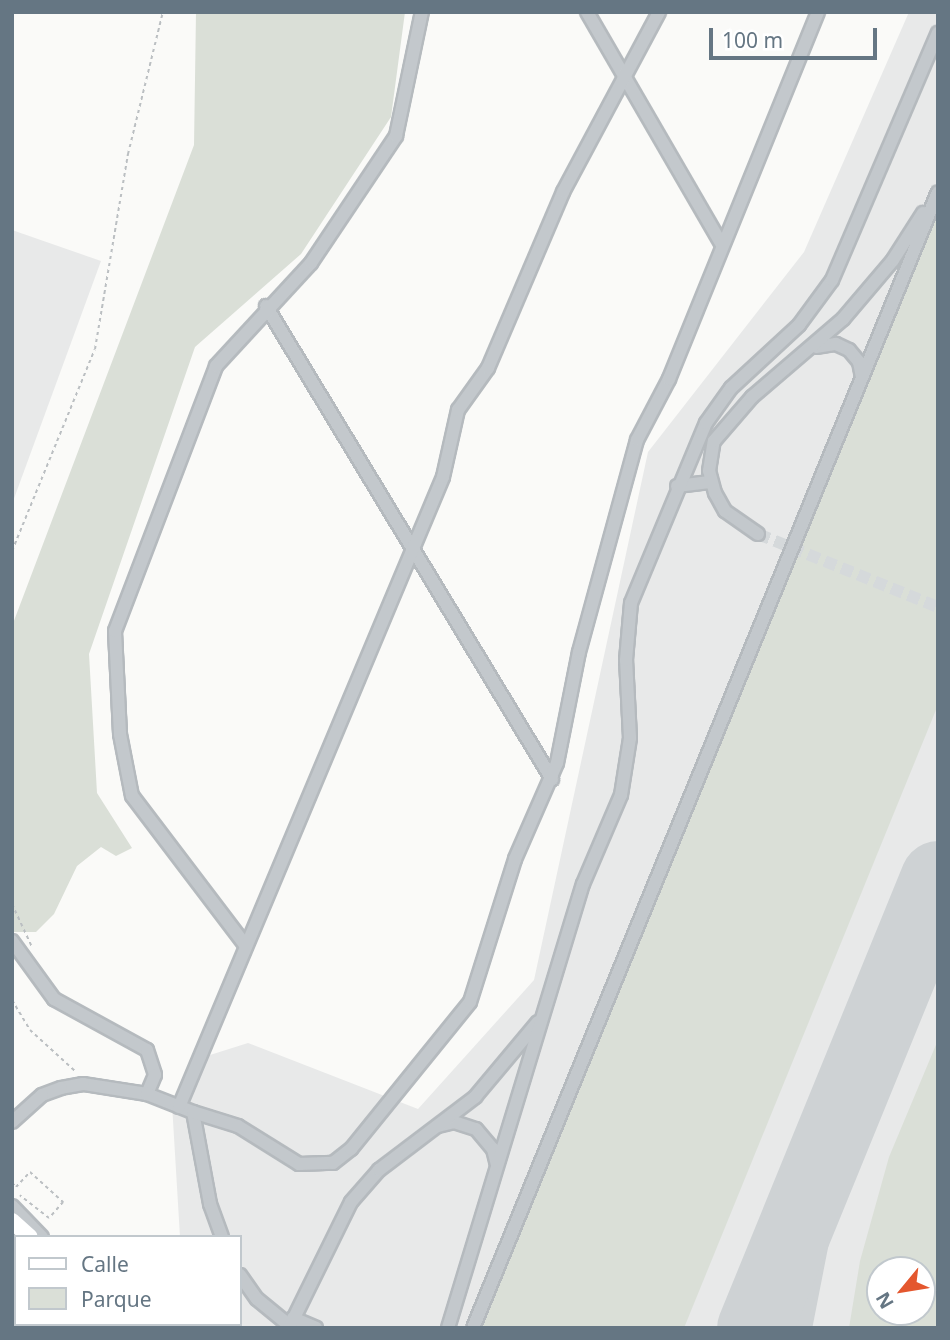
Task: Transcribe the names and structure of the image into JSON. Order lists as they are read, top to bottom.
{
  "legend": ["Calle", "Parque"],
  "scale_bar": "100 m",
  "north": "bottom left"
}
